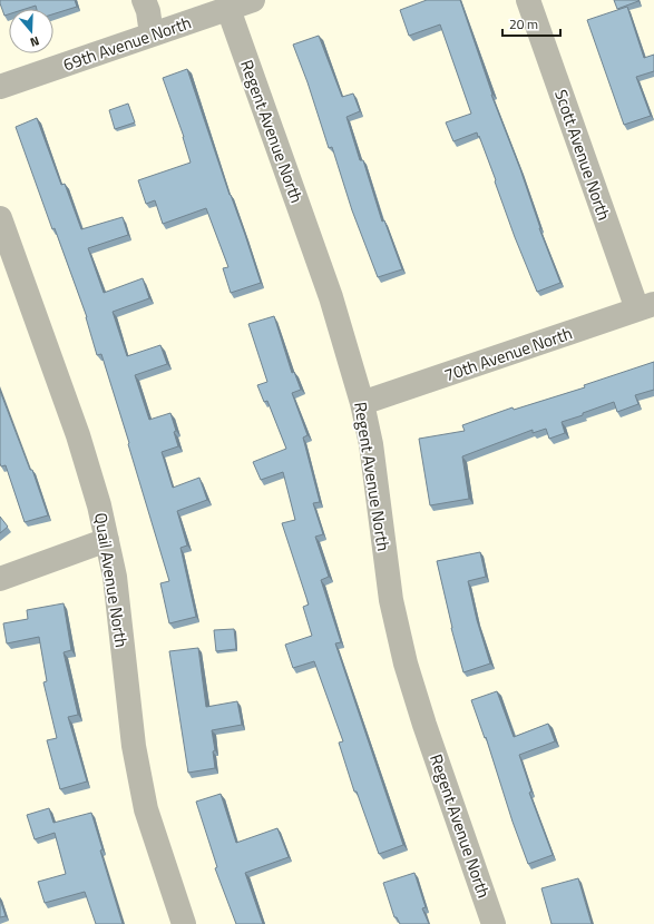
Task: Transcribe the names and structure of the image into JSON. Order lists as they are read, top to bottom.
{
  "streets": {
    "street": [
      "69th Avenue North",
      "Regent Avenue North",
      "Scott Avenue North",
      "70th Avenue North",
      "Quail Avenue North"
    ]
  },
  "crossings": [
    ["69th Avenue North", "Regent Avenue North"],
    ["Regent Avenue North", "70th Avenue North"],
    ["Scott Avenue North", "70th Avenue North"]
  ],
  "scale_bar": "20 m",
  "north": "bottom"
}
